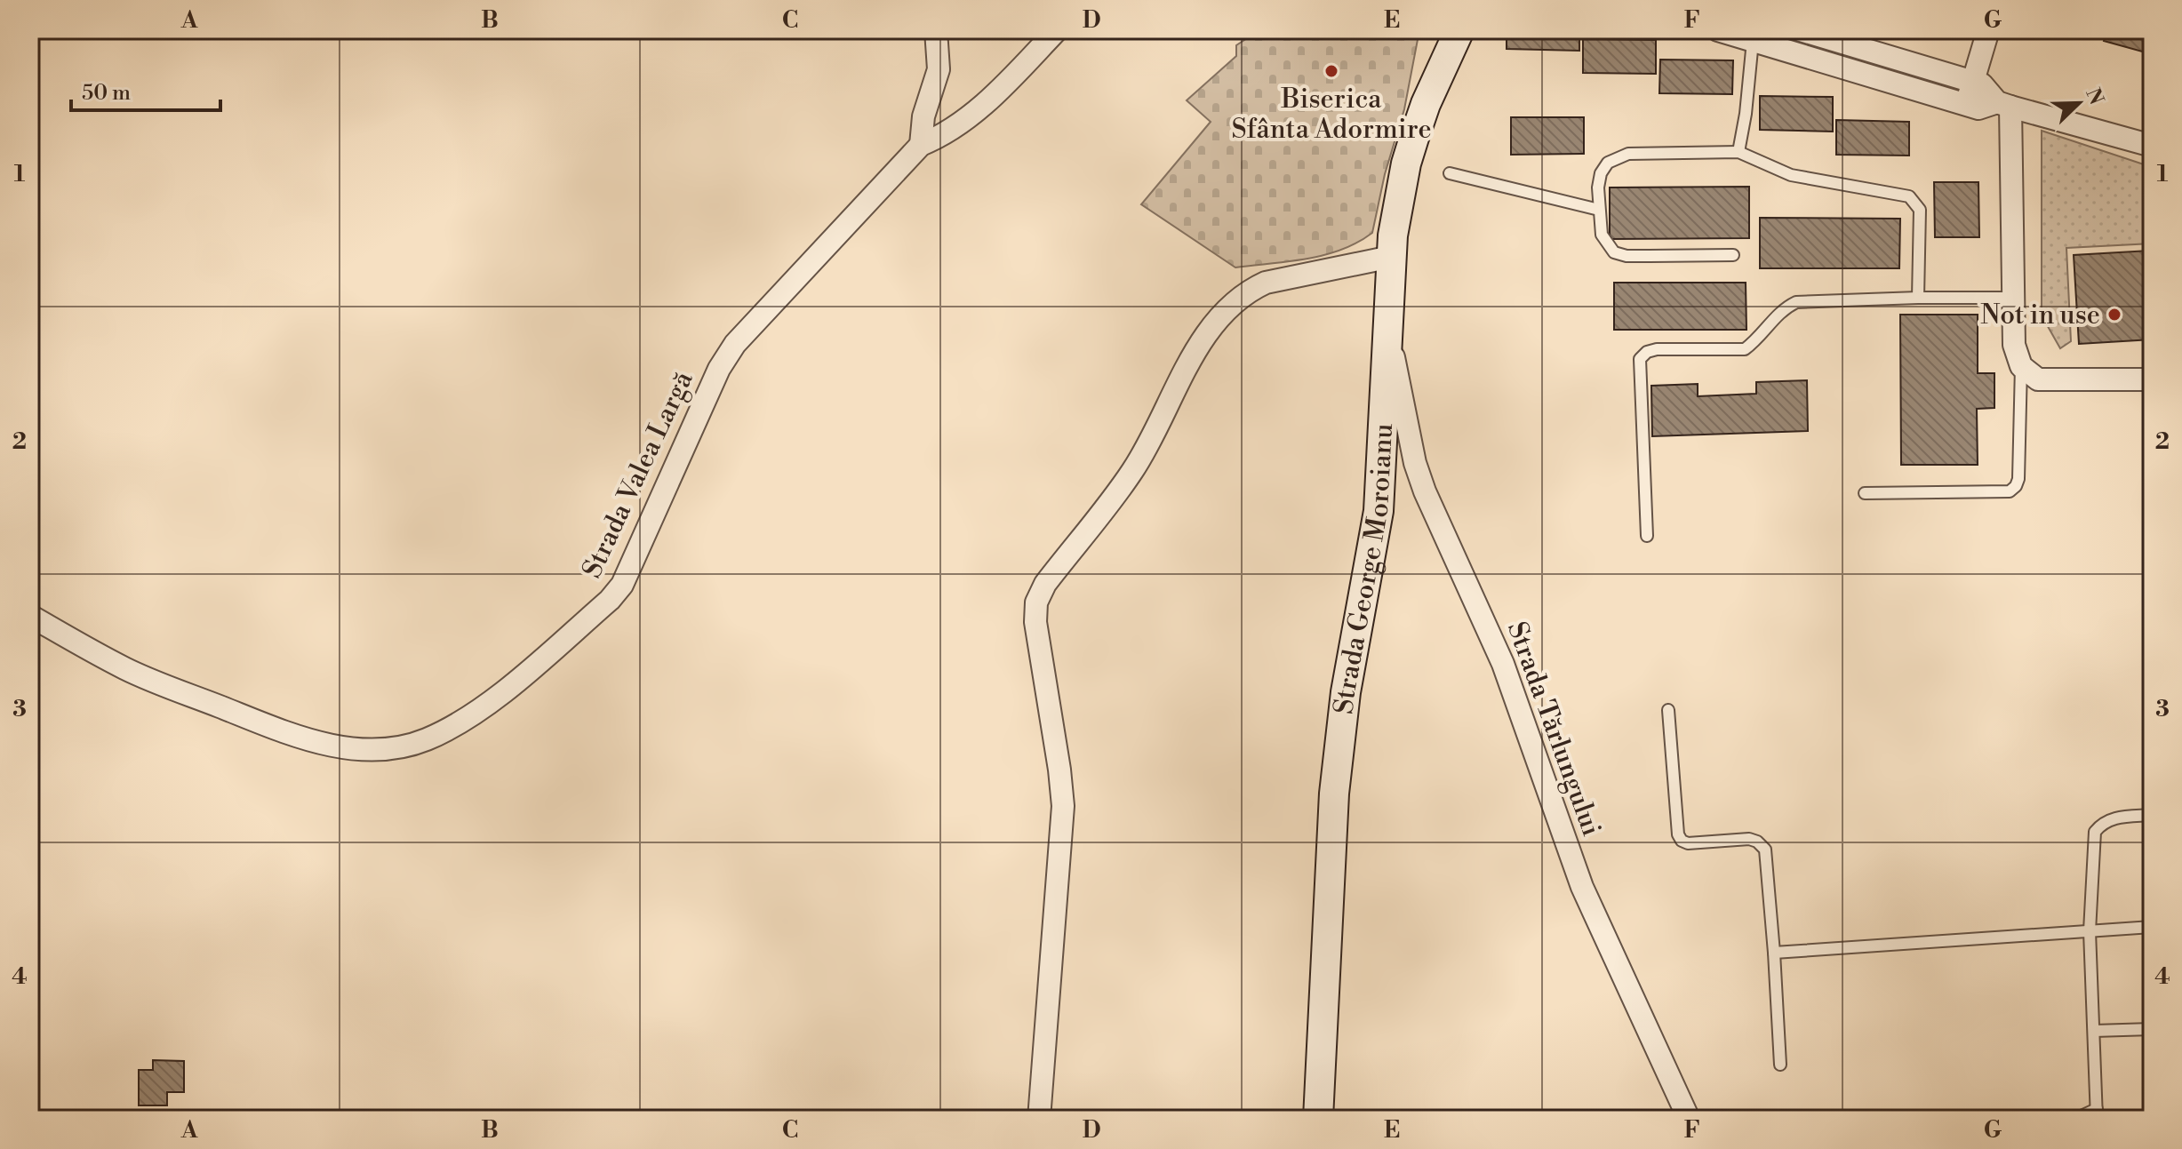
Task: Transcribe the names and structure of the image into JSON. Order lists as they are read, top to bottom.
{
  "streets": {
    "main road": ["Strada George Moroianu"],
    "street": ["Strada Valea Largă", "Strada Tărlungului"]
  },
  "crossings": [
    ["Strada George Moroianu", "Strada Tărlungului"]
  ],
  "places": ["Biserica Sfânta Adormire", "Not in use"],
  "scale_bar": "50 m",
  "north": "top right",
  "grid": {
    "columns": [
      "A",
      "B",
      "C",
      "D",
      "E",
      "F",
      "G"
    ],
    "rows": [
      "1",
      "2",
      "3",
      "4"
    ]
  }
}
